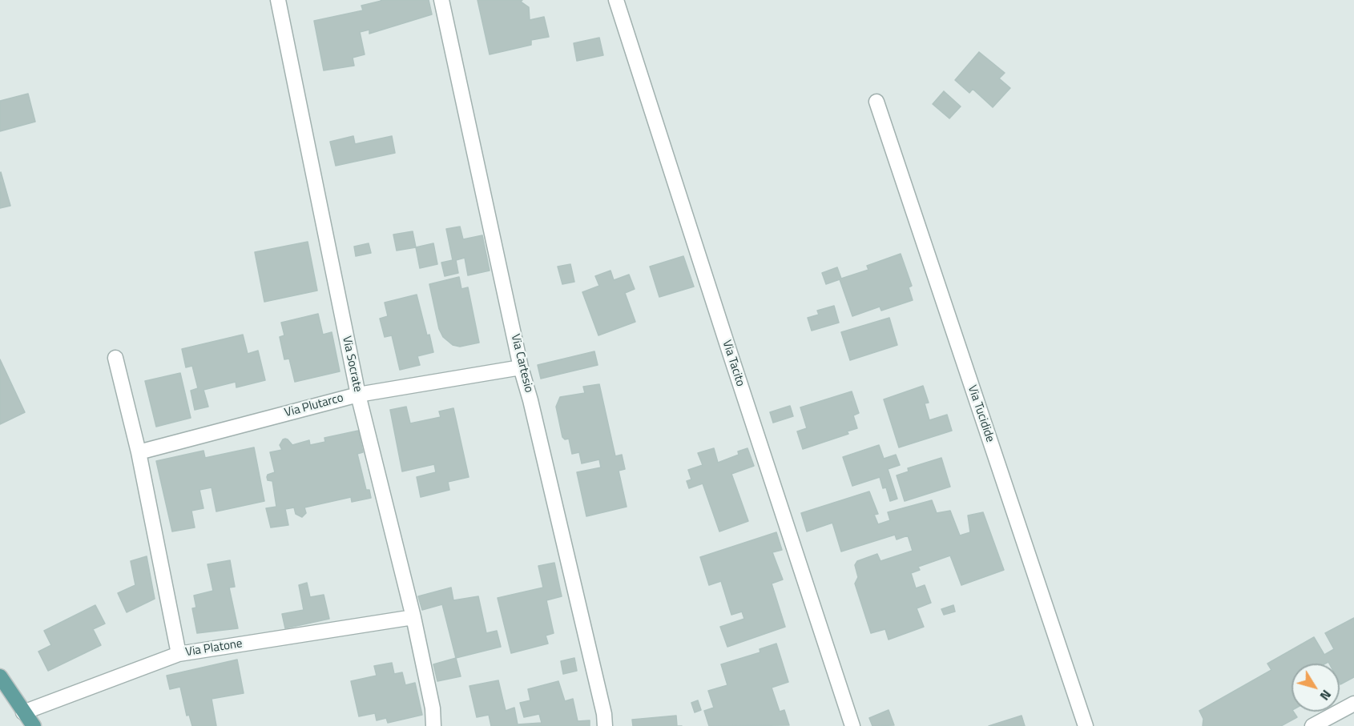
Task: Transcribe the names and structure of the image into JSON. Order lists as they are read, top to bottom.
{
  "streets": {
    "street": [
      "Via Cartesio",
      "Via Tacito",
      "Via Socrate",
      "Via Plutarco",
      "Via Tucidide",
      "Via Platone"
    ]
  },
  "crossings": [
    ["Via Cartesio", "Via Plutarco"],
    ["Via Socrate", "Via Plutarco"],
    ["Via Socrate", "Via Platone"]
  ],
  "north": "bottom right"
}
